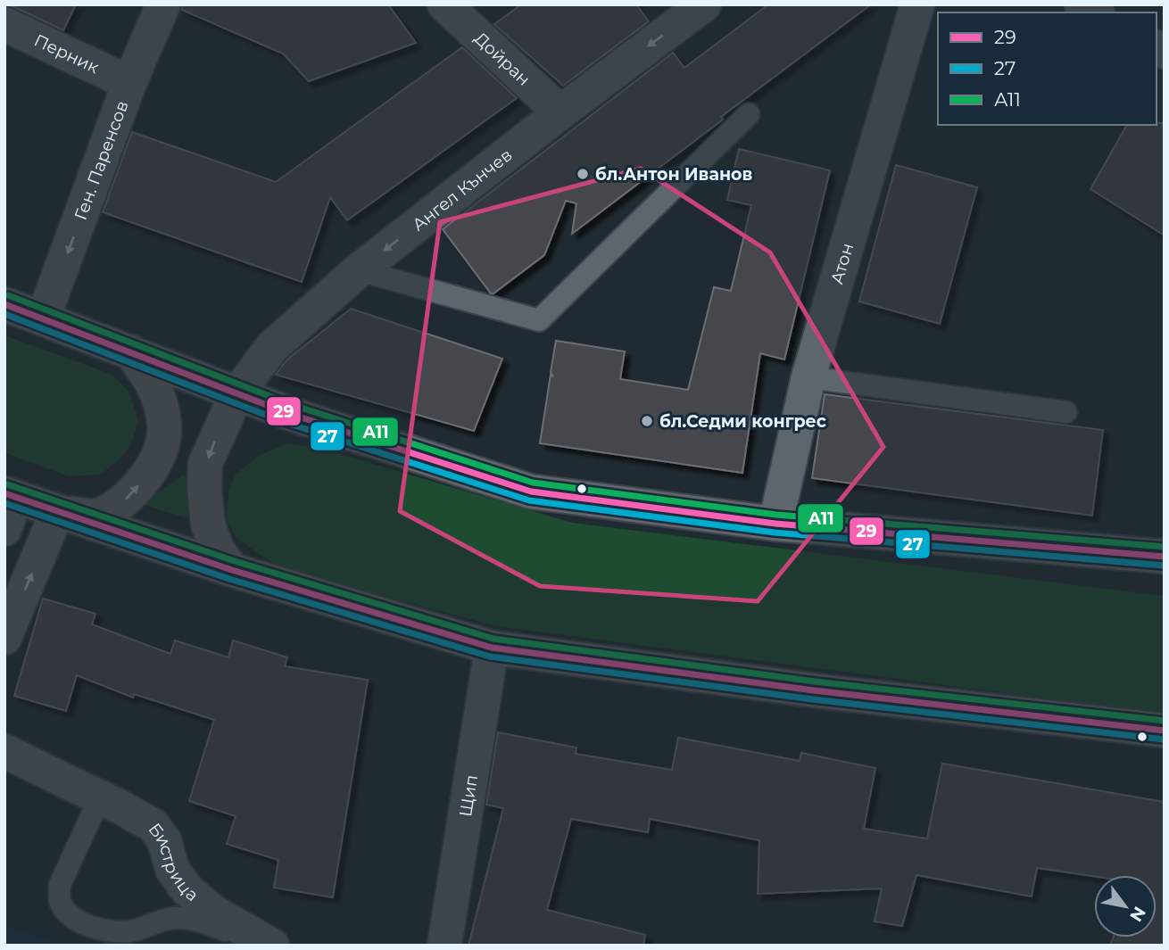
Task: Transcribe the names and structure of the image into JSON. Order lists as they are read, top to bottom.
{
  "streets": {
    "street": [
      "Перник",
      "Дойран",
      "Ген. Паренсов",
      "Ангел Кънчев",
      "Атон",
      "Щип",
      "Бистрица"
    ]
  },
  "crossings": [
    ["Перник", "Ген. Паренсов"],
    ["Дойран", "Ангел Кънчев"]
  ],
  "one_way": ["Ген. Паренсов", "Ангел Кънчев"],
  "places": ["бл.Антон Иванов", "бл.Седми конгрес"],
  "lines": ["transit line А11", "transit line 29", "transit line 27"],
  "legend": ["29", "27", "А11"],
  "north": "bottom right"
}
